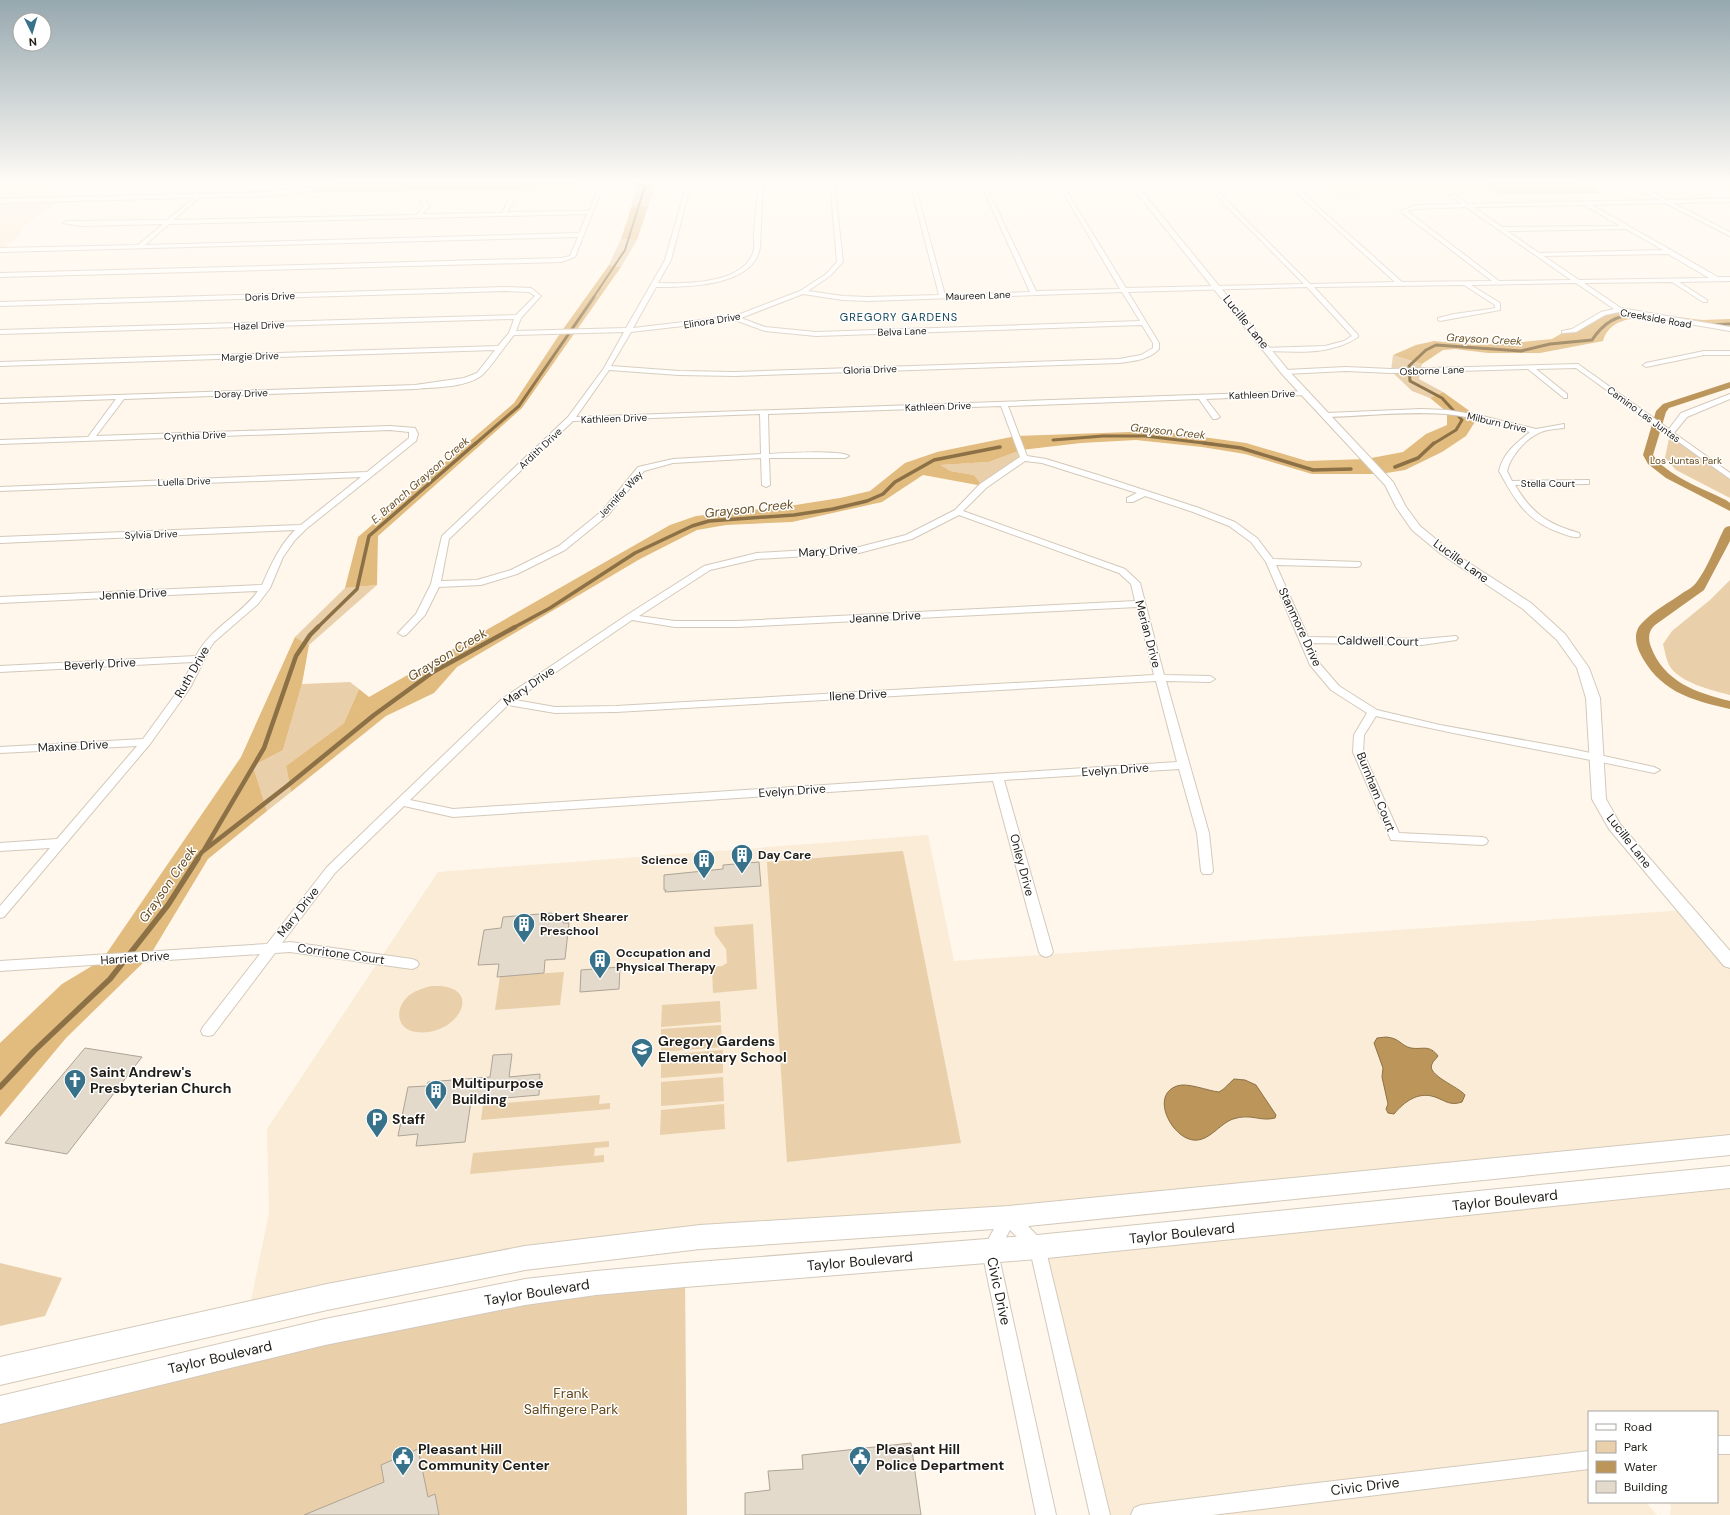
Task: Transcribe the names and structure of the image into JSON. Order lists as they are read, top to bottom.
{
  "streets": {
    "main road": ["Taylor Boulevard"],
    "street": [
      "Maureen Lane",
      "Doris Drive",
      "Creekside Road",
      "Elinora Drive",
      "Lucille Lane",
      "Hazel Drive",
      "Belva Lane",
      "Margie Drive",
      "Gloria Drive",
      "Osborne Lane",
      "Doray Drive",
      "Kathleen Drive",
      "Camino Las Juntas",
      "Milburn Drive",
      "Cynthia Drive",
      "Ardith Drive",
      "Luella Drive",
      "Stella Court",
      "Jennifer Way",
      "Sylvia Drive",
      "Mary Drive",
      "Jennie Drive",
      "Jeanne Drive",
      "Stanmore Drive",
      "Merian Drive",
      "Caldwell Court",
      "Beverly Drive",
      "Ruth Drive",
      "Ilene Drive",
      "Maxine Drive",
      "Evelyn Drive",
      "Burnham Court",
      "Onley Drive",
      "Corritone Court",
      "Harriet Drive",
      "Civic Drive"
    ]
  },
  "crossings": [
    ["Maureen Lane", "Elinora Drive"],
    ["Maureen Lane", "Lucille Lane"],
    ["Doris Drive", "Hazel Drive"],
    ["Elinora Drive", "Belva Lane"],
    ["Elinora Drive", "Ardith Drive"],
    ["Lucille Lane", "Osborne Lane"],
    ["Lucille Lane", "Kathleen Drive"],
    ["Lucille Lane", "Milburn Drive"],
    ["Lucille Lane", "Stanmore Drive"],
    ["Belva Lane", "Gloria Drive"],
    ["Margie Drive", "Doray Drive"],
    ["Gloria Drive", "Ardith Drive"],
    ["Osborne Lane", "Camino Las Juntas"],
    ["Kathleen Drive", "Ardith Drive"],
    ["Milburn Drive", "Stella Court"],
    ["Cynthia Drive", "Ruth Drive"],
    ["Ardith Drive", "Jennifer Way"],
    ["Luella Drive", "Ruth Drive"],
    ["Sylvia Drive", "Ruth Drive"],
    ["Mary Drive", "Jeanne Drive"],
    ["Mary Drive", "Stanmore Drive"],
    ["Mary Drive", "Merian Drive"],
    ["Mary Drive", "Ilene Drive"],
    ["Mary Drive", "Evelyn Drive"],
    ["Mary Drive", "Corritone Court"],
    ["Mary Drive", "Harriet Drive"],
    ["Jennie Drive", "Ruth Drive"],
    ["Jeanne Drive", "Merian Drive"],
    ["Stanmore Drive", "Caldwell Court"],
    ["Stanmore Drive", "Burnham Court"],
    ["Merian Drive", "Ilene Drive"],
    ["Merian Drive", "Evelyn Drive"],
    ["Beverly Drive", "Ruth Drive"],
    ["Ruth Drive", "Maxine Drive"],
    ["Evelyn Drive", "Onley Drive"],
    ["Corritone Court", "Harriet Drive"],
    ["Taylor Boulevard", "Civic Drive"]
  ],
  "districts": ["GREGORY GARDENS"],
  "water": ["Grayson Creek", "E. Branch Grayson Creek"],
  "parks": ["Los Juntas Park", "Frank Salfingere Park"],
  "places": {
    "building": [
      "Day Care",
      "Science",
      "Robert Shearer Preschool",
      "Occupation and Physical Therapy",
      "Multipurpose Building"
    ],
    "school or university": ["Gregory Gardens Elementary School"],
    "church": ["Saint Andrew's Presbyterian Church"],
    "parking": ["Staff"],
    "public building": ["Pleasant Hill Community Center", "Pleasant Hill Police Department"]
  },
  "legend": [
    "Road",
    "Park",
    "Water",
    "Building"
  ],
  "north": "bottom"
}
